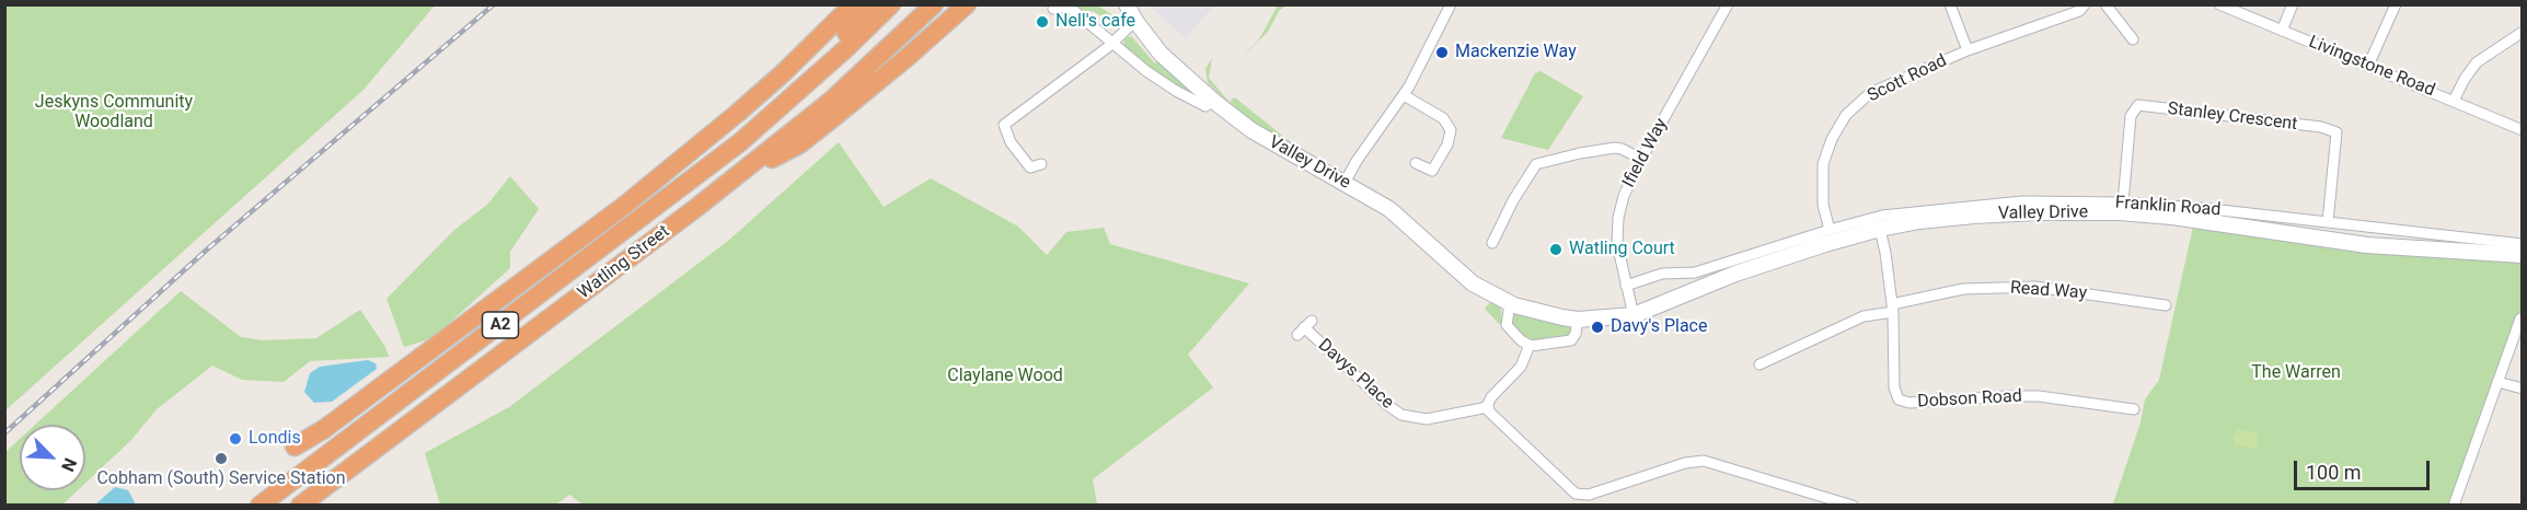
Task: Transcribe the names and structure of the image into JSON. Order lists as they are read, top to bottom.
{
  "streets": {
    "highway": ["Watling Street", "A2"],
    "street": [
      "Livingstone Road",
      "Scott Road",
      "Stanley Crescent",
      "Ifield Way",
      "Valley Drive",
      "Franklin Road",
      "Read Way",
      "Davys Place",
      "Dobson Road"
    ]
  },
  "crossings": [
    ["Scott Road", "Franklin Road"],
    ["Stanley Crescent", "Franklin Road"],
    ["Ifield Way", "Valley Drive"],
    ["Ifield Way", "Franklin Road"],
    ["Valley Drive", "Dobson Road"],
    ["Read Way", "Dobson Road"]
  ],
  "parks": ["Jeskyns Community Woodland", "The Warren", "Claylane Wood"],
  "places": [
    "Nell's cafe",
    "Mackenzie Way",
    "Watling Court",
    "Davy's Place",
    "Londis",
    "Cobham (South) Service Station"
  ],
  "scale_bar": "100 m",
  "north": "bottom right"
}
